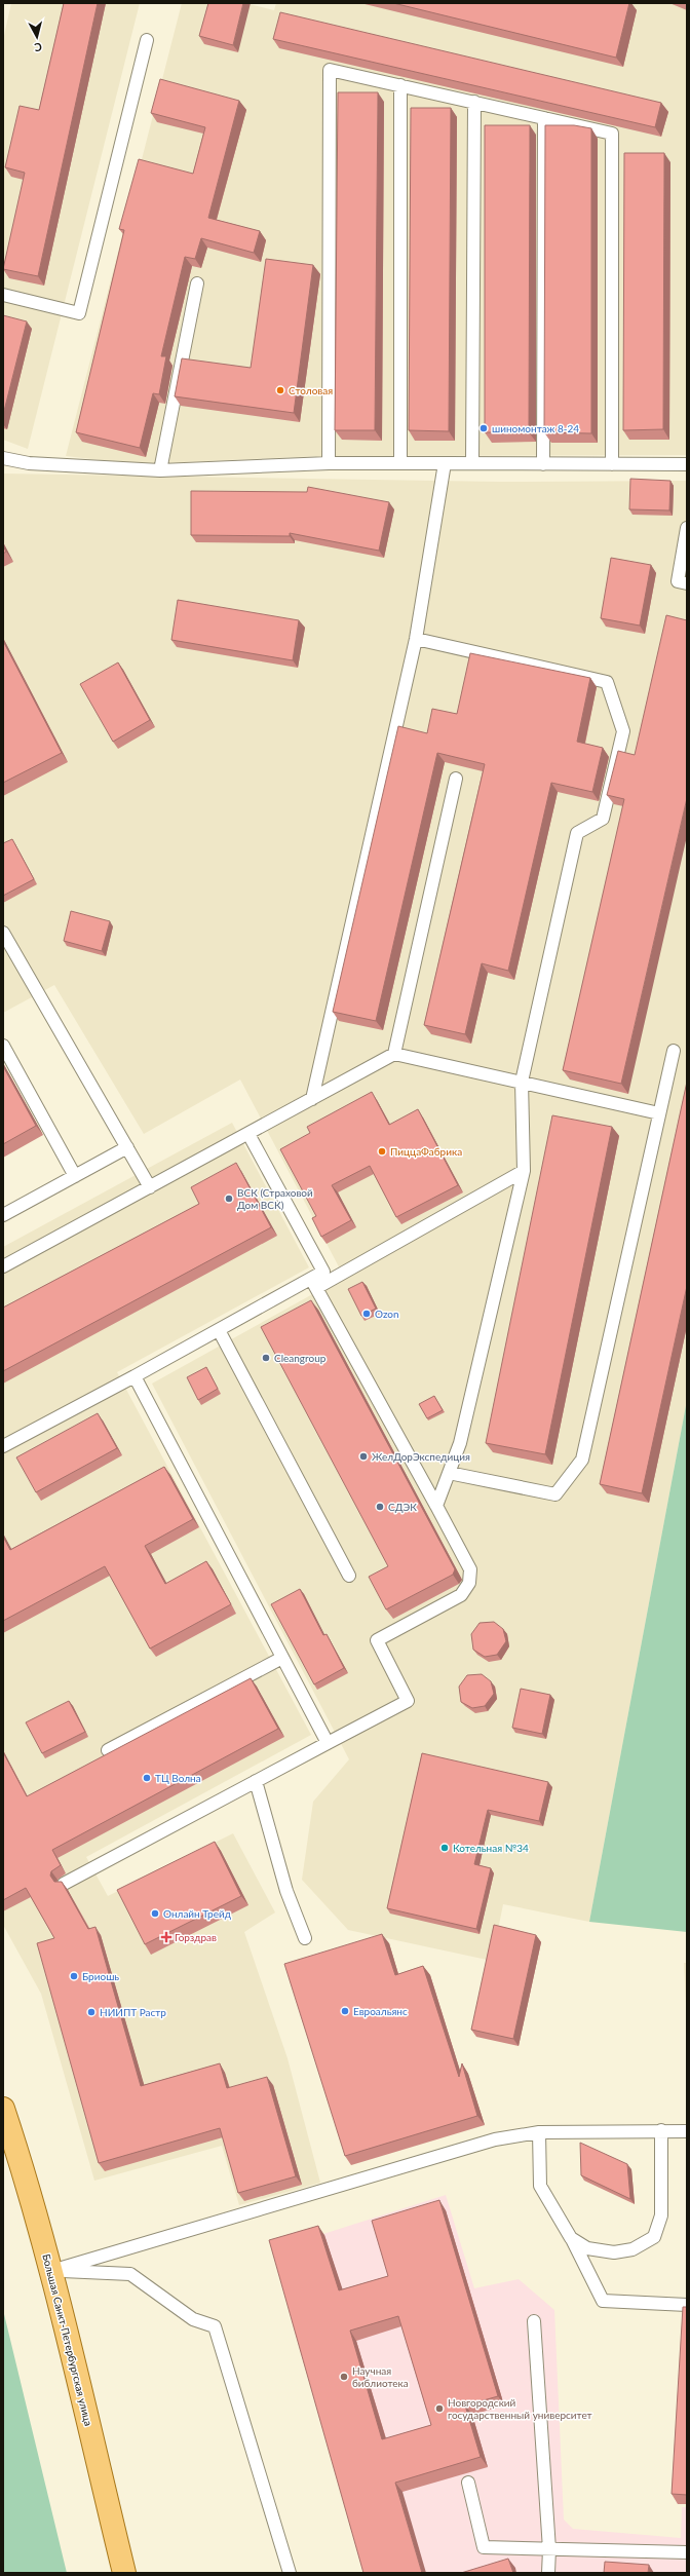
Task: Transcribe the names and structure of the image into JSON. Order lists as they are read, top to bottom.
{
  "streets": {
    "main road": ["Большая Санкт-Петербургская улица"]
  },
  "places": {
    "other": [
      "Столовая",
      "шиномонтаж 8-24",
      "ПиццаФабрика",
      "ВСК (Страховой Дом ВСК)",
      "Ozon",
      "Cleangroup",
      "ЖелДорЭкспедиция",
      "СДЭК",
      "ТЦ Волна",
      "Котельная №34",
      "Онлайн Трейд",
      "Бриошь",
      "Евроальянс",
      "НИИПТ Растр",
      "Научная библиотека",
      "Новгородский государственный университет"
    ],
    "health": ["Горздрав"]
  },
  "north": "bottom"
}
